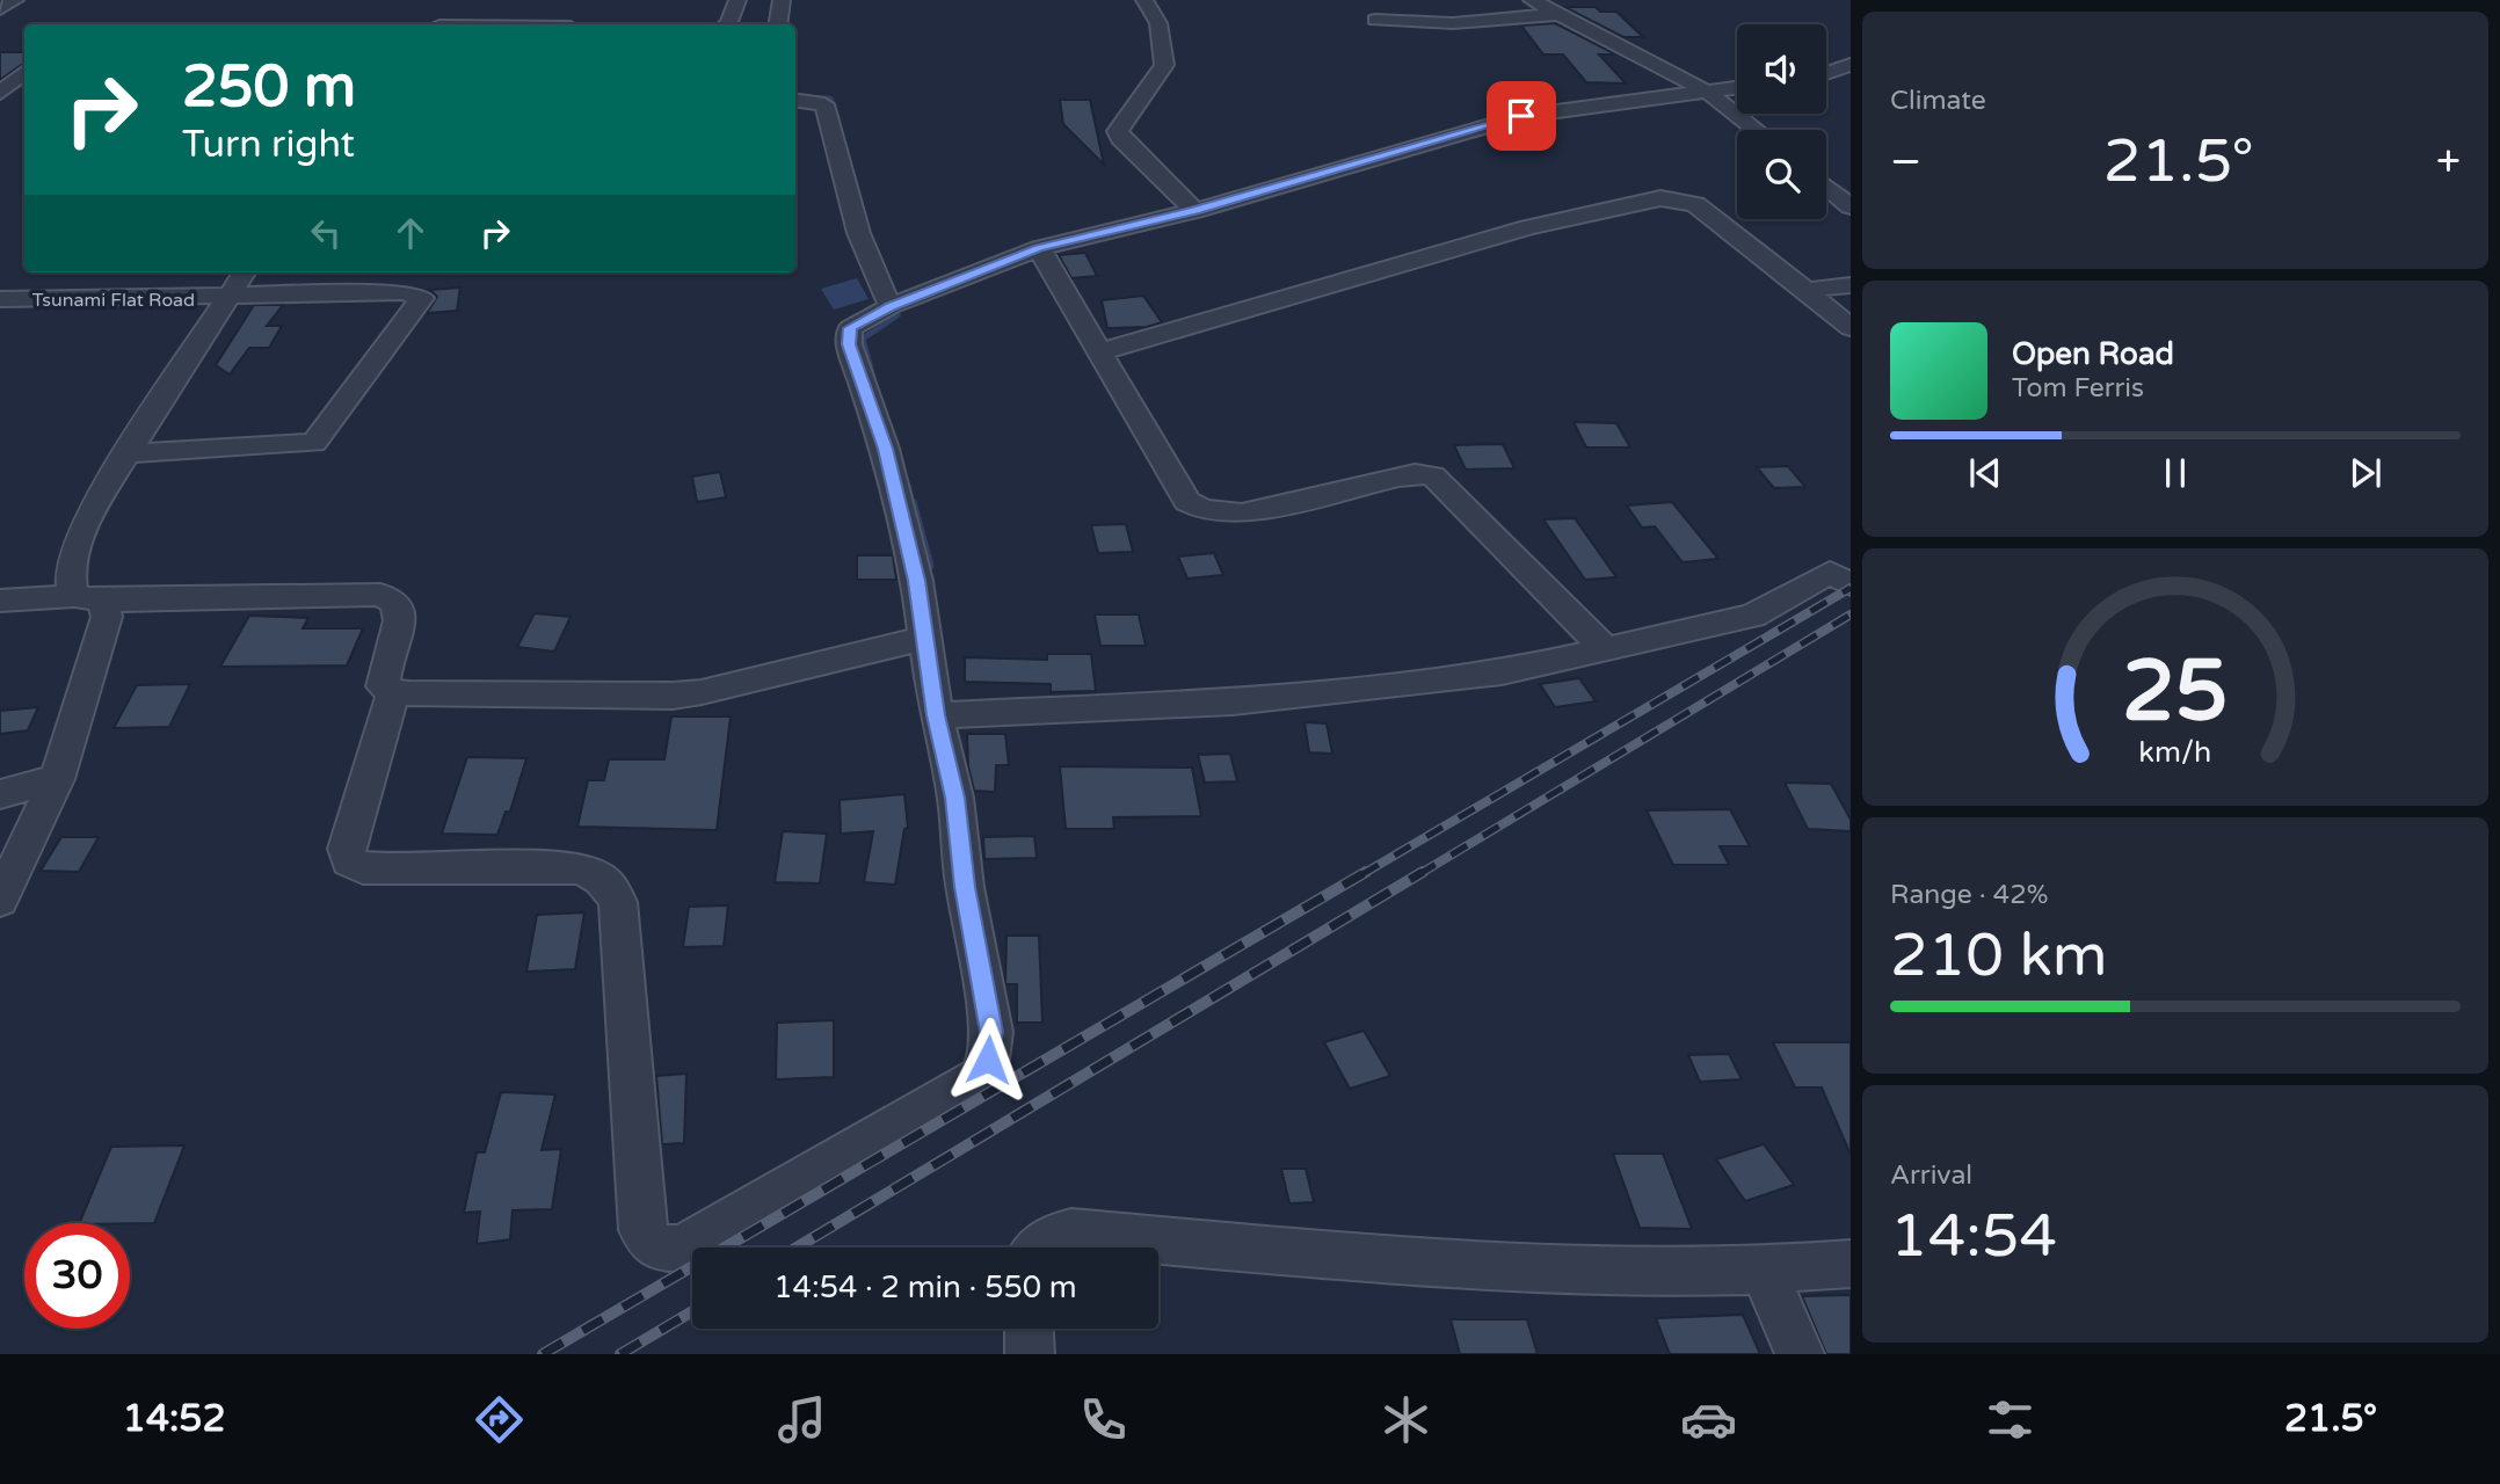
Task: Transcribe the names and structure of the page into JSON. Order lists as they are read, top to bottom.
{
  "streets": {
    "street": ["Tsunami Flat Road"]
  },
  "page": {
    "tile": [
      "Climate",
      ["Range · 42%", "210 km"],
      ["Arrival", "14:54"]
    ],
    "turn": ["250 m", "Turn right"],
    "heat": ["−", "21.5°", "+"],
    "song": ["Open Road", "Tom Ferris"],
    "limit": "30",
    "trip": "14:54 · 2 min · 550 m",
    "tabs": ["14:52", "21.5°"],
    "gauge": ["25", "km/h"]
  }
}
